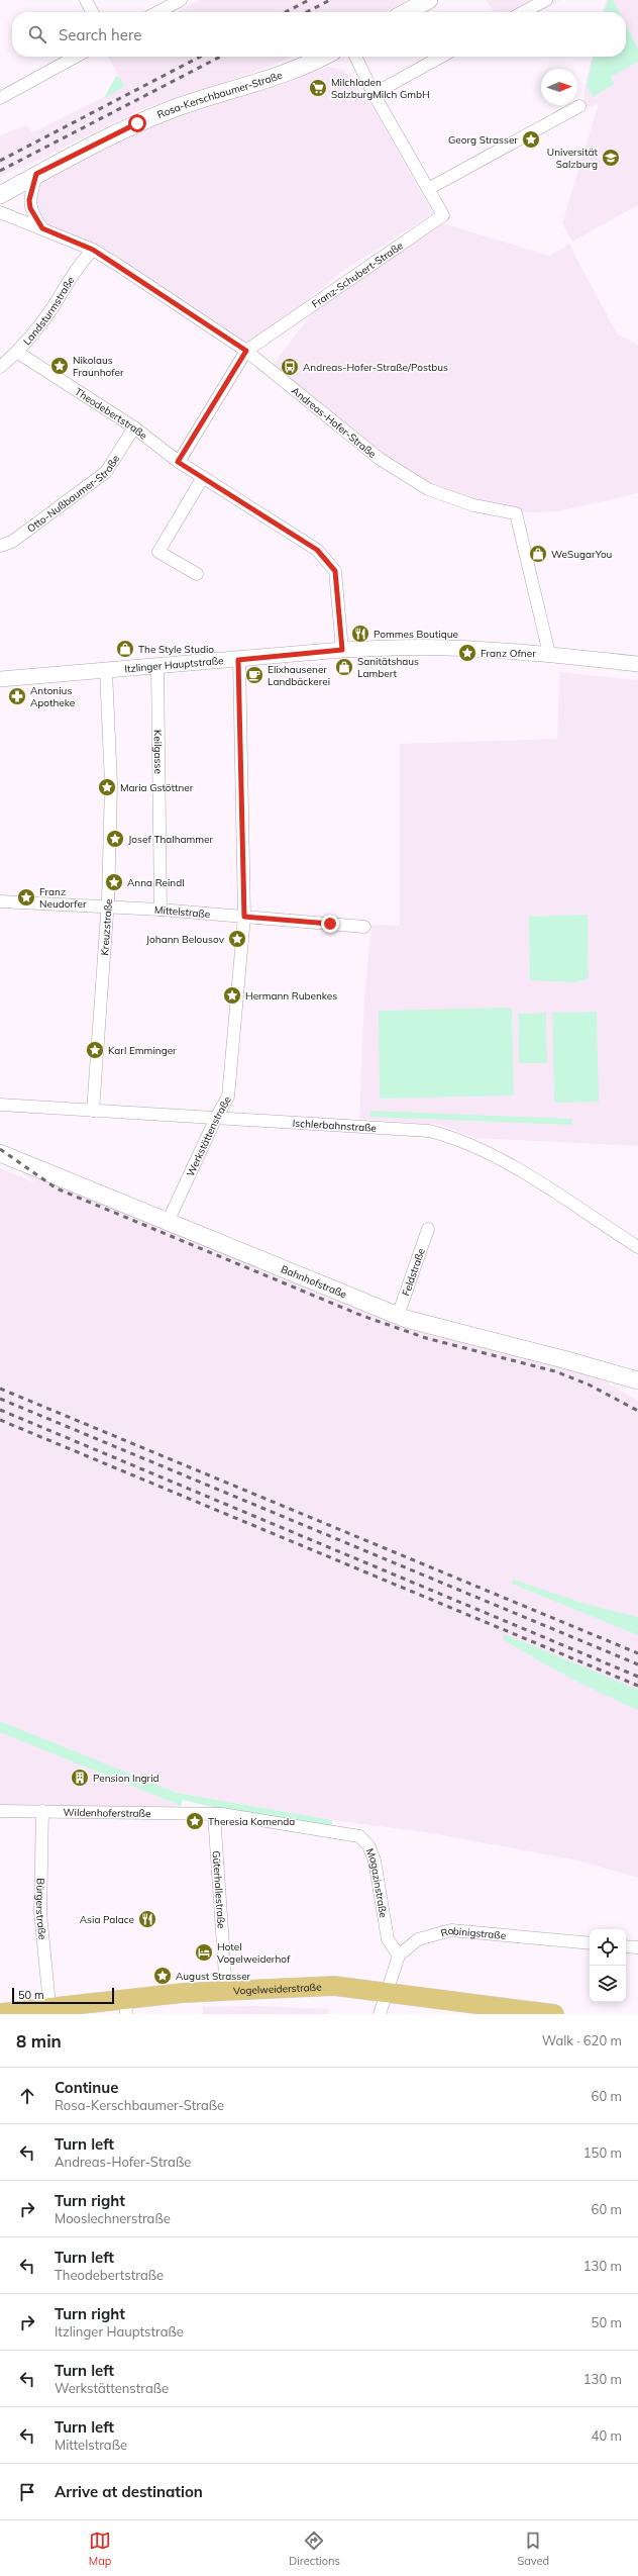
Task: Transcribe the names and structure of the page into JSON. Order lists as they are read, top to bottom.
{
  "streets": {
    "main road": ["Rosa-Kerschbaumer-Straße", "Bahnhofstraße", "Vogelweiderstraße"],
    "street": [
      "Franz-Schubert-Straße",
      "Landsturmstraße",
      "Theodebertstraße",
      "Andreas-Hofer-Straße",
      "Otto-Nußbaumer-Straße",
      "Itzlinger Hauptstraße",
      "Keilgasse",
      "Mittelstraße",
      "Kreuzstraße",
      "Ischlerbahnstraße",
      "Werkstättenstraße",
      "Feldstraße",
      "Wildenhoferstraße",
      "Magazinstraße",
      "Güterhallestraße",
      "Bürgerstraße",
      "Robinigstraße"
    ]
  },
  "crossings": [
    ["Franz-Schubert-Straße", "Andreas-Hofer-Straße"],
    ["Landsturmstraße", "Theodebertstraße"],
    ["Landsturmstraße", "Andreas-Hofer-Straße"],
    ["Theodebertstraße", "Otto-Nußbaumer-Straße"],
    ["Theodebertstraße", "Itzlinger Hauptstraße"],
    ["Andreas-Hofer-Straße", "Itzlinger Hauptstraße"],
    ["Itzlinger Hauptstraße", "Keilgasse"],
    ["Itzlinger Hauptstraße", "Kreuzstraße"],
    ["Itzlinger Hauptstraße", "Werkstättenstraße"],
    ["Keilgasse", "Mittelstraße"],
    ["Mittelstraße", "Kreuzstraße"],
    ["Mittelstraße", "Werkstättenstraße"],
    ["Kreuzstraße", "Ischlerbahnstraße"],
    ["Ischlerbahnstraße", "Werkstättenstraße"],
    ["Werkstättenstraße", "Bahnhofstraße"],
    ["Feldstraße", "Bahnhofstraße"],
    ["Wildenhoferstraße", "Magazinstraße"],
    ["Wildenhoferstraße", "Güterhallestraße"],
    ["Wildenhoferstraße", "Bürgerstraße"],
    ["Magazinstraße", "Güterhallestraße"],
    ["Magazinstraße", "Robinigstraße"],
    ["Güterhallestraße", "Vogelweiderstraße"],
    ["Bürgerstraße", "Vogelweiderstraße"]
  ],
  "places": {
    "supermarket": ["Milchladen SalzburgMilch GmbH"],
    "place": [
      "Georg Strasser",
      "Nikolaus Fraunhofer",
      "Franz Ofner",
      "Maria Gstöttner",
      "Josef Thalhammer",
      "Anna Reindl",
      "Franz Neudorfer",
      "Johann Belousov",
      "Hermann Rubenkes",
      "Karl Emminger",
      "Theresia Komenda",
      "August Strasser"
    ],
    "school or university": ["Universität Salzburg"],
    "bus stop": ["Andreas-Hofer-Straße/Postbus"],
    "shop": ["WeSugarYou", "The Style Studio", "Sanitätshaus Lambert"],
    "restaurant": ["Pommes Boutique", "Asia Palace"],
    "cafe": ["Elixhausener Landbäckerei"],
    "pharmacy": ["Antonius Apotheke"],
    "building": ["Pension Ingrid"],
    "hotel": ["Hotel Vogelweiderhof"]
  },
  "scale_bar": "50 m",
  "north": "right",
  "page": {
    "search": "Search here",
    "scale": "50 m",
    "heading": ["8 min", "Walk · 620 m"],
    "list": [
      ["Continue", "Rosa-Kerschbaumer-Straße", "60 m"],
      ["Turn left", "Andreas-Hofer-Straße", "150 m"],
      ["Turn right", "Mooslechnerstraße", "60 m"],
      ["Turn left", "Theodebertstraße", "130 m"],
      ["Turn right", "Itzlinger Hauptstraße", "50 m"],
      ["Turn left", "Werkstättenstraße", "130 m"],
      ["Turn left", "Mittelstraße", "40 m"],
      "Arrive at destination"
    ],
    "nav": ["Map", "Directions", "Saved"]
  }
}
